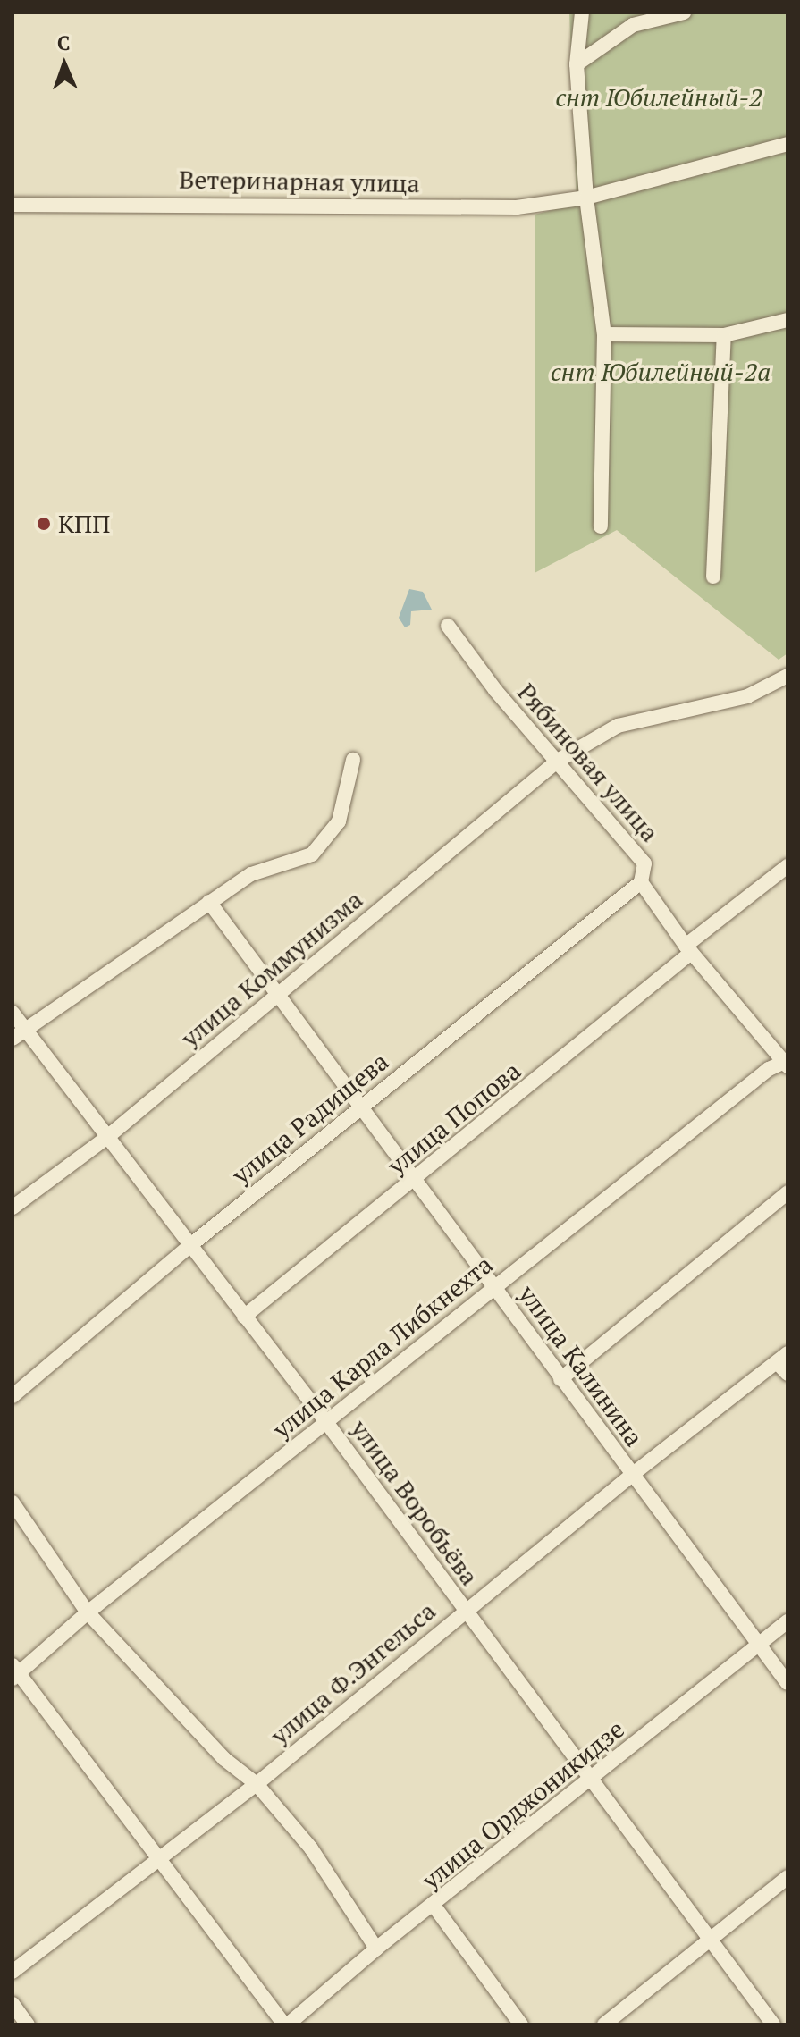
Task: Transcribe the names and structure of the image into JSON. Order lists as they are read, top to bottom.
{
  "streets": {
    "street": [
      "Ветеринарная улица",
      "Рябиновая улица",
      "улица Коммунизма",
      "улица Радищева",
      "улица Попова",
      "улица Карла Либкнехта",
      "улица Калинина",
      "улица Воробьёва",
      "улица Ф.Энгельса",
      "улица Орджоникидзе"
    ]
  },
  "crossings": [
    ["Рябиновая улица", "улица Коммунизма"],
    ["Рябиновая улица", "улица Радищева"],
    ["Рябиновая улица", "улица Попова"],
    ["Рябиновая улица", "улица Карла Либкнехта"],
    ["улица Коммунизма", "улица Калинина"],
    ["улица Коммунизма", "улица Воробьёва"],
    ["улица Радищева", "улица Калинина"],
    ["улица Радищева", "улица Воробьёва"],
    ["улица Попова", "улица Калинина"],
    ["улица Попова", "улица Воробьёва"],
    ["улица Карла Либкнехта", "улица Калинина"],
    ["улица Карла Либкнехта", "улица Воробьёва"],
    ["улица Калинина", "улица Ф.Энгельса"],
    ["улица Калинина", "улица Орджоникидзе"],
    ["улица Воробьёва", "улица Ф.Энгельса"],
    ["улица Воробьёва", "улица Орджоникидзе"]
  ],
  "parks": ["снт Юбилейный-2", "снт Юбилейный-2а"],
  "places": ["КПП"],
  "north": "top"
}
